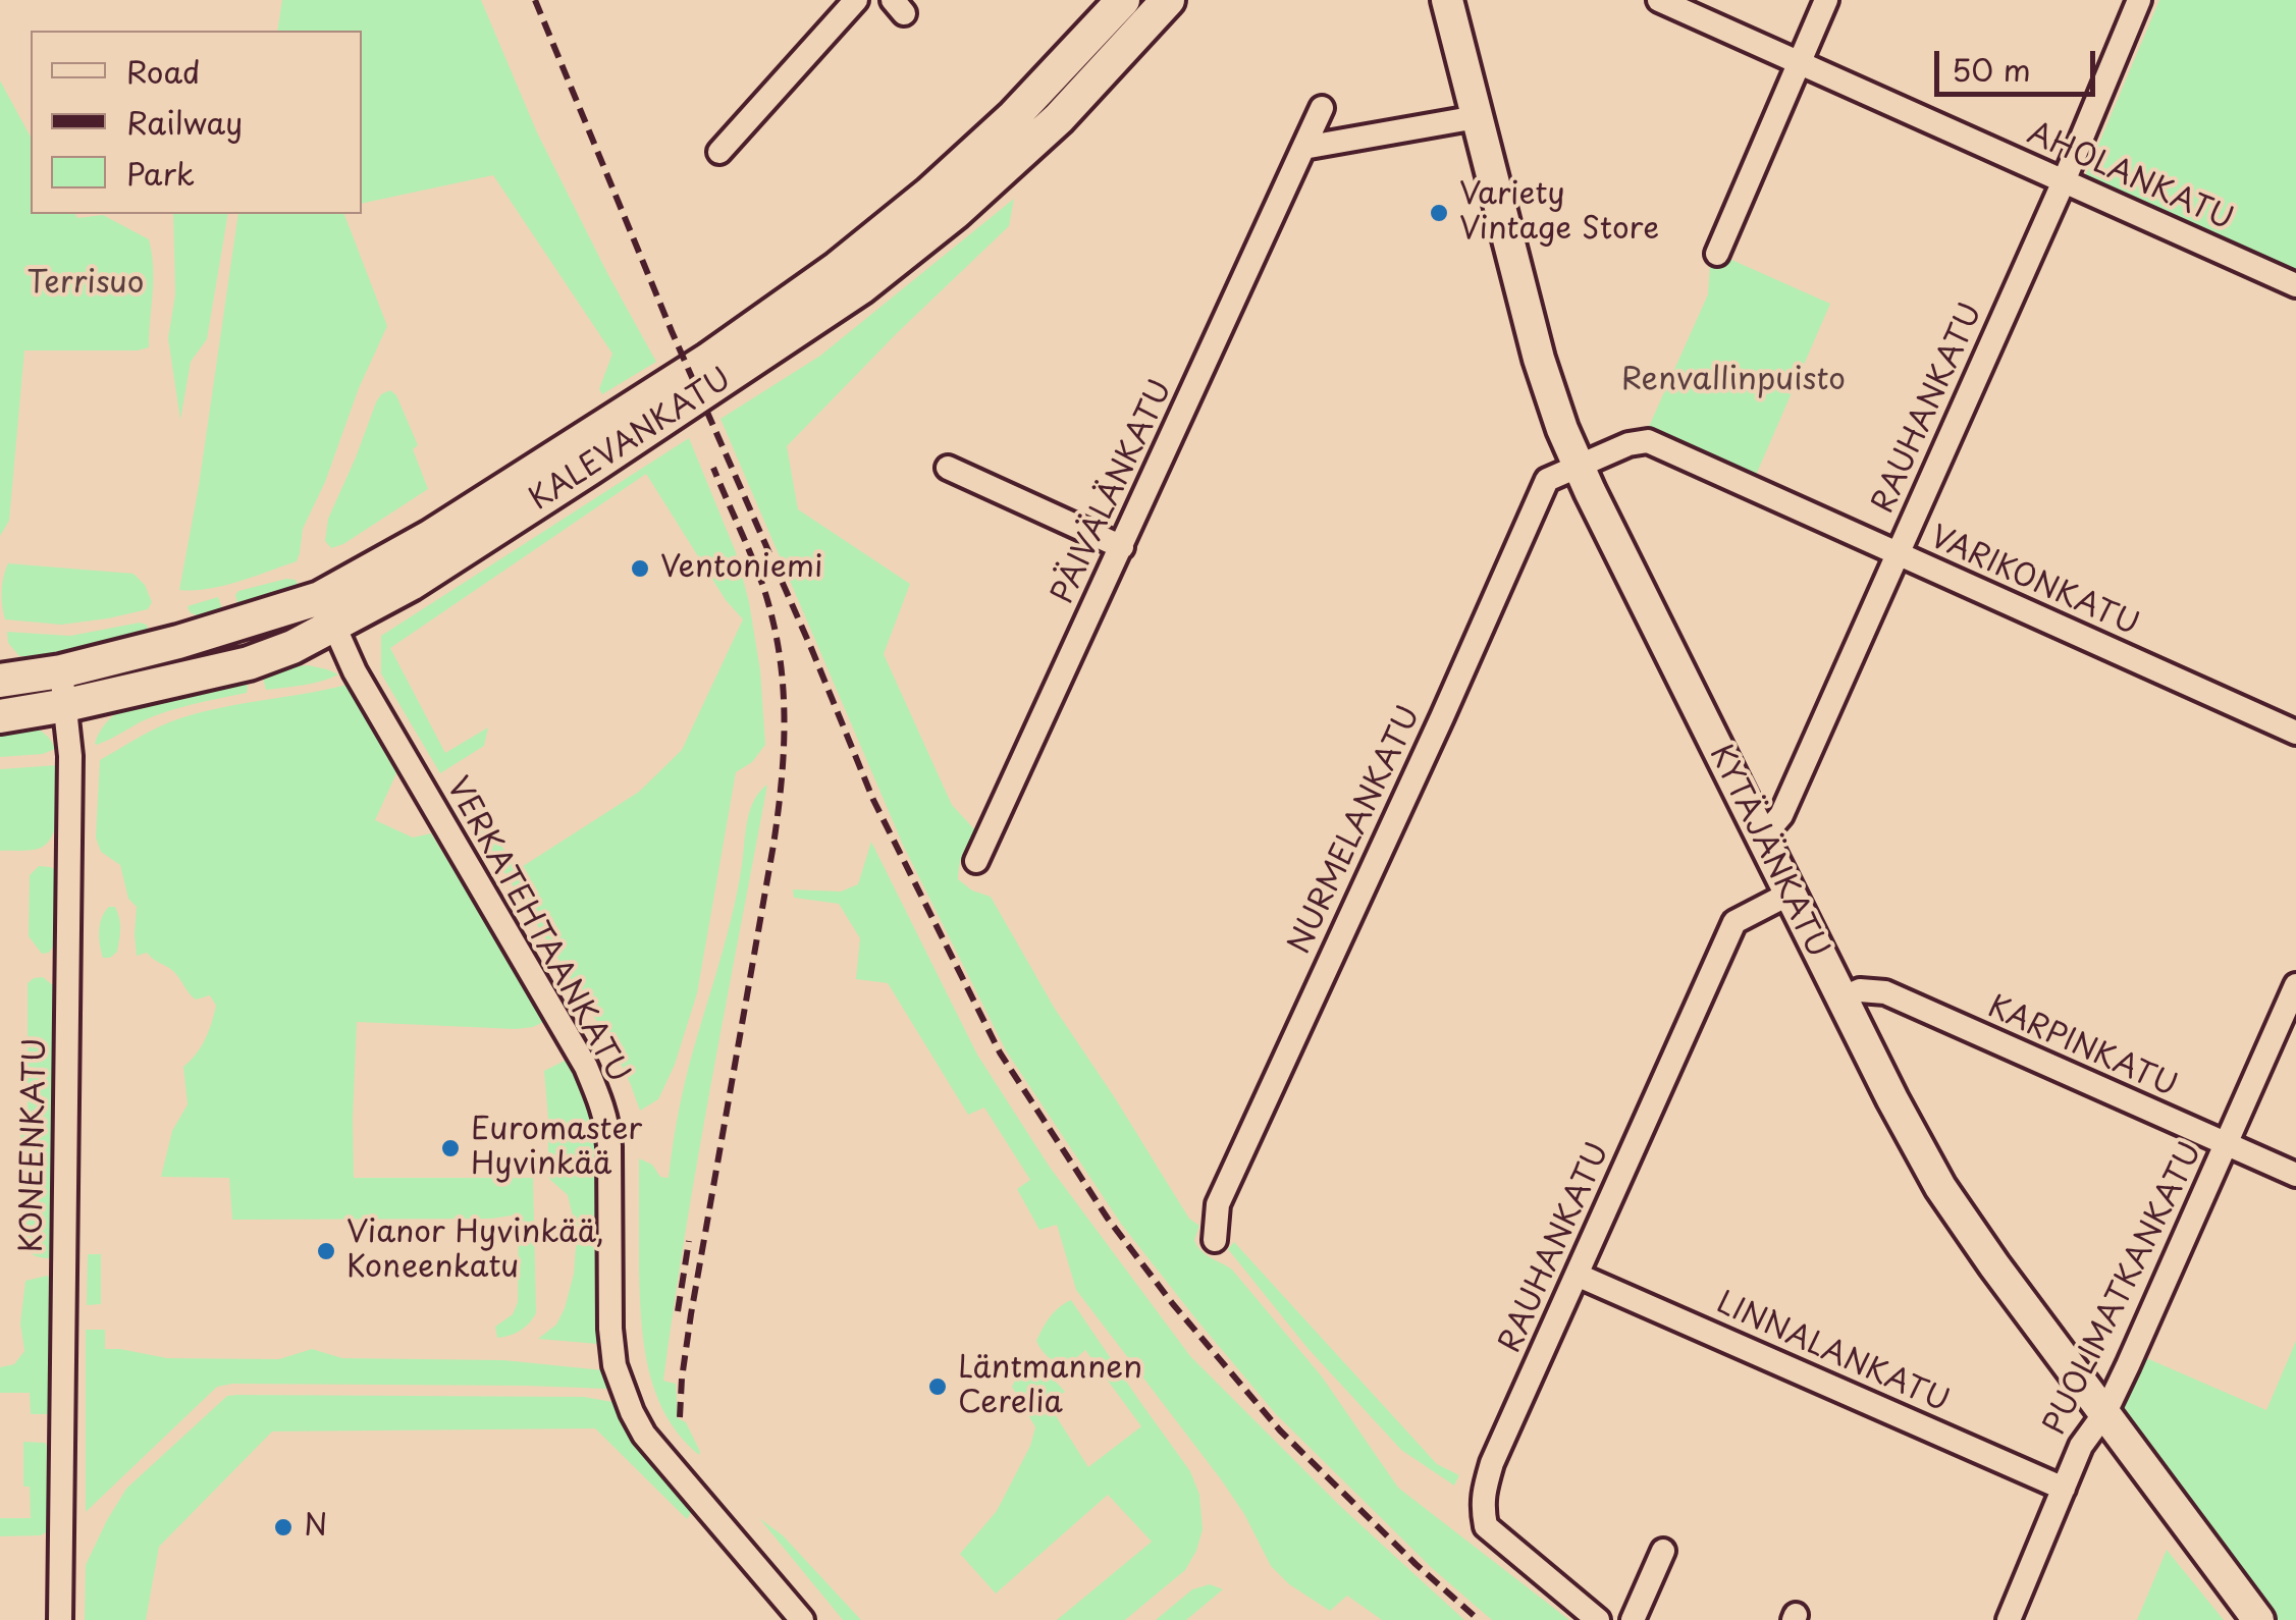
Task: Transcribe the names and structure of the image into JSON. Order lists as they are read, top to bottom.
{
  "streets": {
    "main road": ["KALEVANKATU"],
    "street": [
      "AHOLANKATU",
      "RAUHANKATU",
      "PÄIVÄLÄNKATU",
      "VARIKONKATU",
      "NURMELANKATU",
      "KYTÄJÄNKATU",
      "VERKATEHTAANKATU",
      "KARPINKATU",
      "KONEENKATU",
      "PUOLIMATKANKATU",
      "LINNALANKATU"
    ]
  },
  "crossings": [
    ["AHOLANKATU", "RAUHANKATU"],
    ["RAUHANKATU", "VARIKONKATU"],
    ["RAUHANKATU", "KYTÄJÄNKATU"],
    ["RAUHANKATU", "LINNALANKATU"],
    ["KALEVANKATU", "VERKATEHTAANKATU"],
    ["KALEVANKATU", "KONEENKATU"],
    ["VARIKONKATU", "NURMELANKATU"],
    ["VARIKONKATU", "KYTÄJÄNKATU"],
    ["NURMELANKATU", "KYTÄJÄNKATU"],
    ["KYTÄJÄNKATU", "KARPINKATU"],
    ["KYTÄJÄNKATU", "PUOLIMATKANKATU"],
    ["KARPINKATU", "PUOLIMATKANKATU"],
    ["PUOLIMATKANKATU", "LINNALANKATU"]
  ],
  "parks": ["Terrisuo", "Renvallinpuisto"],
  "places": [
    "Variety Vintage Store",
    "Ventoniemi",
    "Euromaster Hyvinkää",
    "Vianor Hyvinkää, Koneenkatu",
    "Läntmannen Cerelia",
    "N"
  ],
  "legend": ["Road", "Railway", "Park"],
  "scale_bar": "50 m"
}
